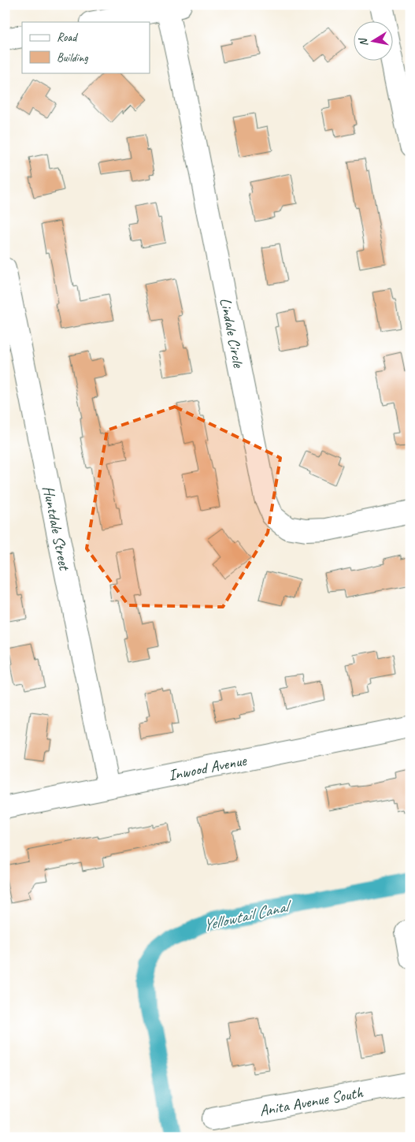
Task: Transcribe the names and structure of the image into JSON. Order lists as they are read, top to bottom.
{
  "streets": {
    "street": [
      "Lindale Circle",
      "Huntdale Street",
      "Inwood Avenue",
      "Anita Avenue South"
    ]
  },
  "crossings": [
    ["Huntdale Street", "Inwood Avenue"]
  ],
  "water": ["Yellowtail Canal"],
  "legend": ["Road", "Building"],
  "north": "left"
}
